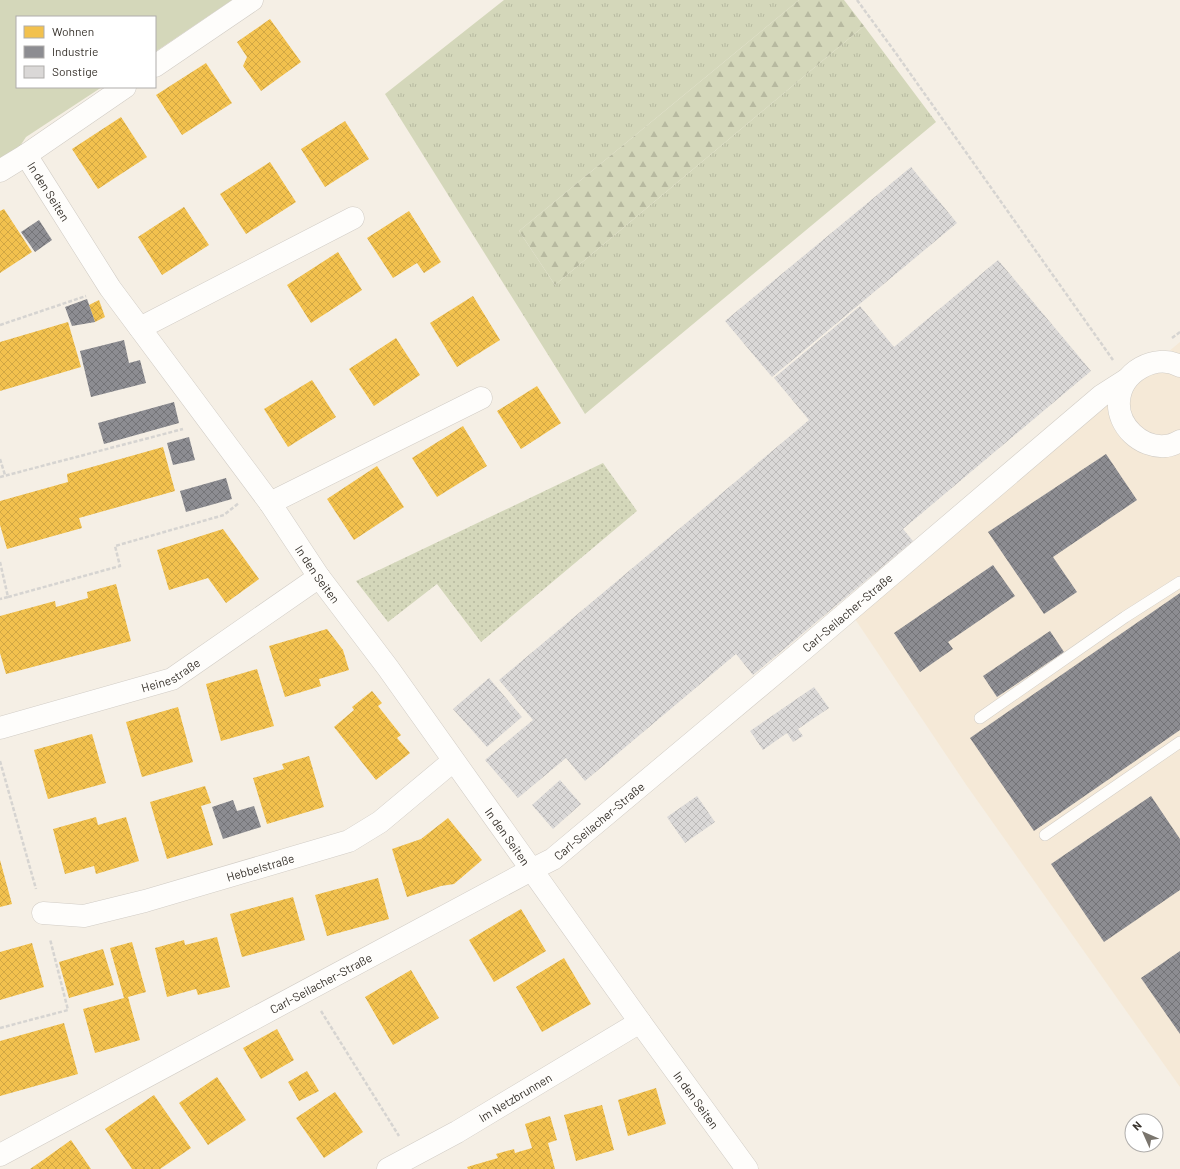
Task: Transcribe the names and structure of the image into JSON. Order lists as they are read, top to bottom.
{
  "streets": {
    "street": [
      "In den Seiten",
      "Carl-Seilacher-Straße",
      "Heinestraße",
      "Hebbelstraße",
      "Im Netzbrunnen"
    ]
  },
  "crossings": [
    ["In den Seiten", "Carl-Seilacher-Straße"],
    ["In den Seiten", "Heinestraße"],
    ["In den Seiten", "Hebbelstraße"],
    ["In den Seiten", "Im Netzbrunnen"]
  ],
  "legend": ["Wohnen", "Industrie", "Sonstige"],
  "north": "top left"
}
